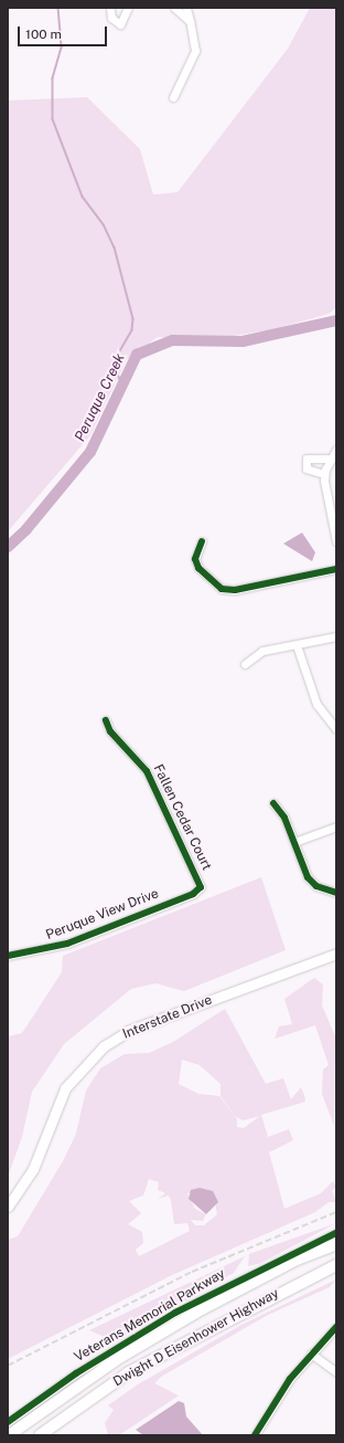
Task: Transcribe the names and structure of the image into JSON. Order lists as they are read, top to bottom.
{
  "streets": {
    "highway": ["Dwight D Eisenhower Highway"],
    "main road": ["Interstate Drive"],
    "street": ["Fallen Cedar Court", "Peruque View Drive", "Veterans Memorial Parkway"]
  },
  "crossings": [
    ["Fallen Cedar Court", "Peruque View Drive"]
  ],
  "water": ["Peruque Creek"],
  "scale_bar": "100 m"
}
